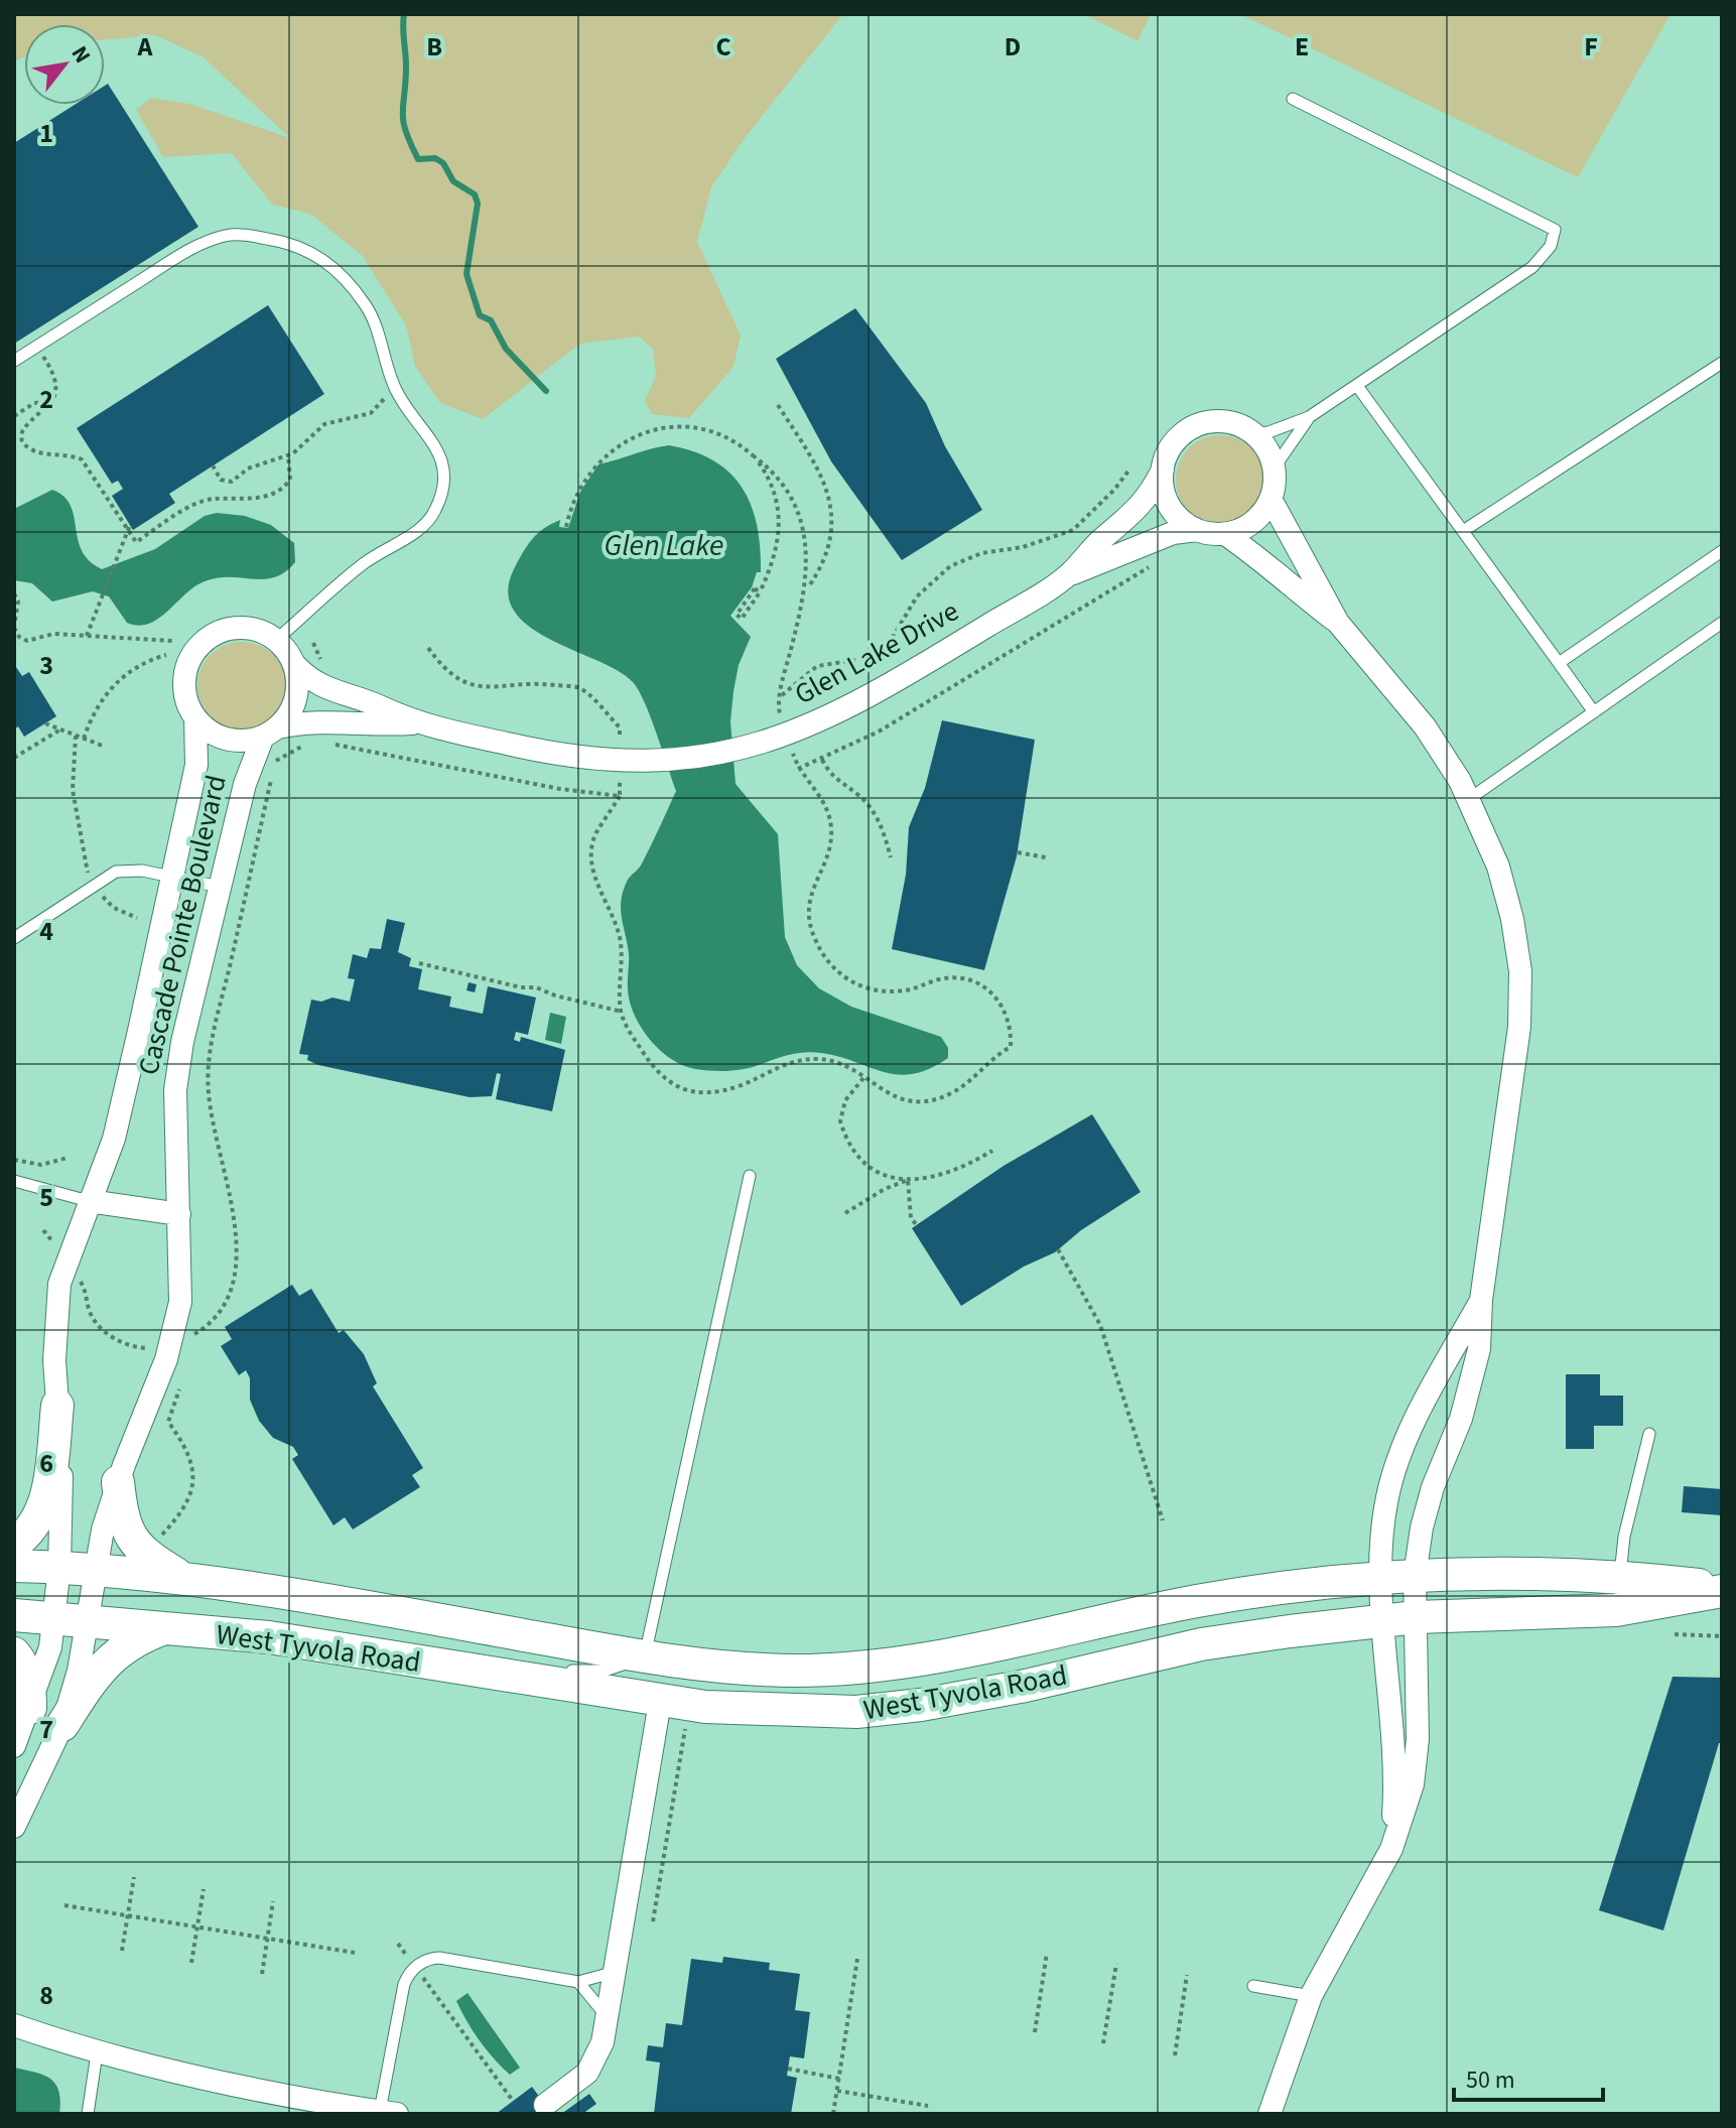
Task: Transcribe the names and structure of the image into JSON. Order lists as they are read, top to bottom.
{
  "streets": {
    "main road": ["West Tyvola Road"],
    "street": ["Glen Lake Drive", "Cascade Pointe Boulevard"]
  },
  "crossings": [
    ["Glen Lake Drive", "Cascade Pointe Boulevard"],
    ["Cascade Pointe Boulevard", "West Tyvola Road"]
  ],
  "water": ["Glen Lake"],
  "scale_bar": "50 m",
  "north": "top right",
  "grid": {
    "columns": [
      "A",
      "B",
      "C",
      "D",
      "E",
      "F"
    ],
    "rows": [
      "1",
      "2",
      "3",
      "4",
      "5",
      "6",
      "7",
      "8"
    ]
  }
}
